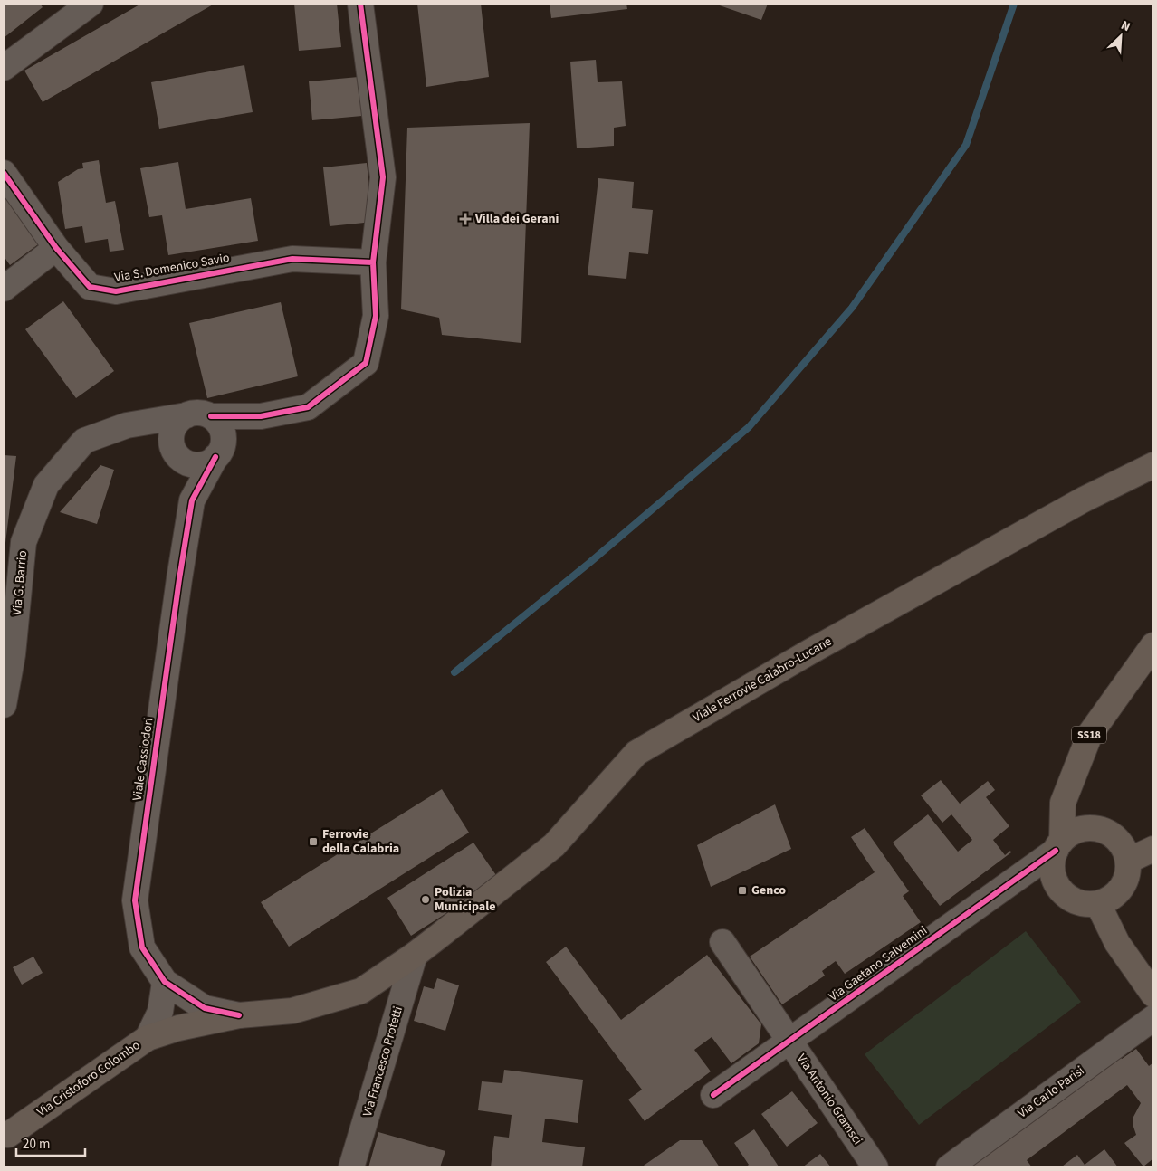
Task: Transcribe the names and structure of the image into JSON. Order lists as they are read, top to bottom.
{
  "streets": {
    "main road": ["Viale Ferrovie Calabro-Lucane", "SS18", "Via Cristoforo Colombo"],
    "street": [
      "Via S. Domenico Savio",
      "Via G. Barrio",
      "Viale Cassiodori",
      "Via Gaetano Salvemini",
      "Via Francesco Protetti",
      "Via Carlo Parisi",
      "Via Antonio Gramsci"
    ]
  },
  "crossings": [
    ["Via G. Barrio", "Viale Cassiodori"],
    ["Viale Ferrovie Calabro-Lucane", "Viale Cassiodori"],
    ["Viale Ferrovie Calabro-Lucane", "Via Francesco Protetti"],
    ["Viale Ferrovie Calabro-Lucane", "Via Cristoforo Colombo"],
    ["SS18", "Via Gaetano Salvemini"],
    ["Viale Cassiodori", "Via Cristoforo Colombo"],
    ["Via Gaetano Salvemini", "Via Antonio Gramsci"]
  ],
  "places": {
    "health": ["Villa dei Gerani"],
    "transit": ["Ferrovie della Calabria", "Genco"],
    "other": ["Polizia Municipale"]
  },
  "scale_bar": "20 m",
  "north": "top right"
}
